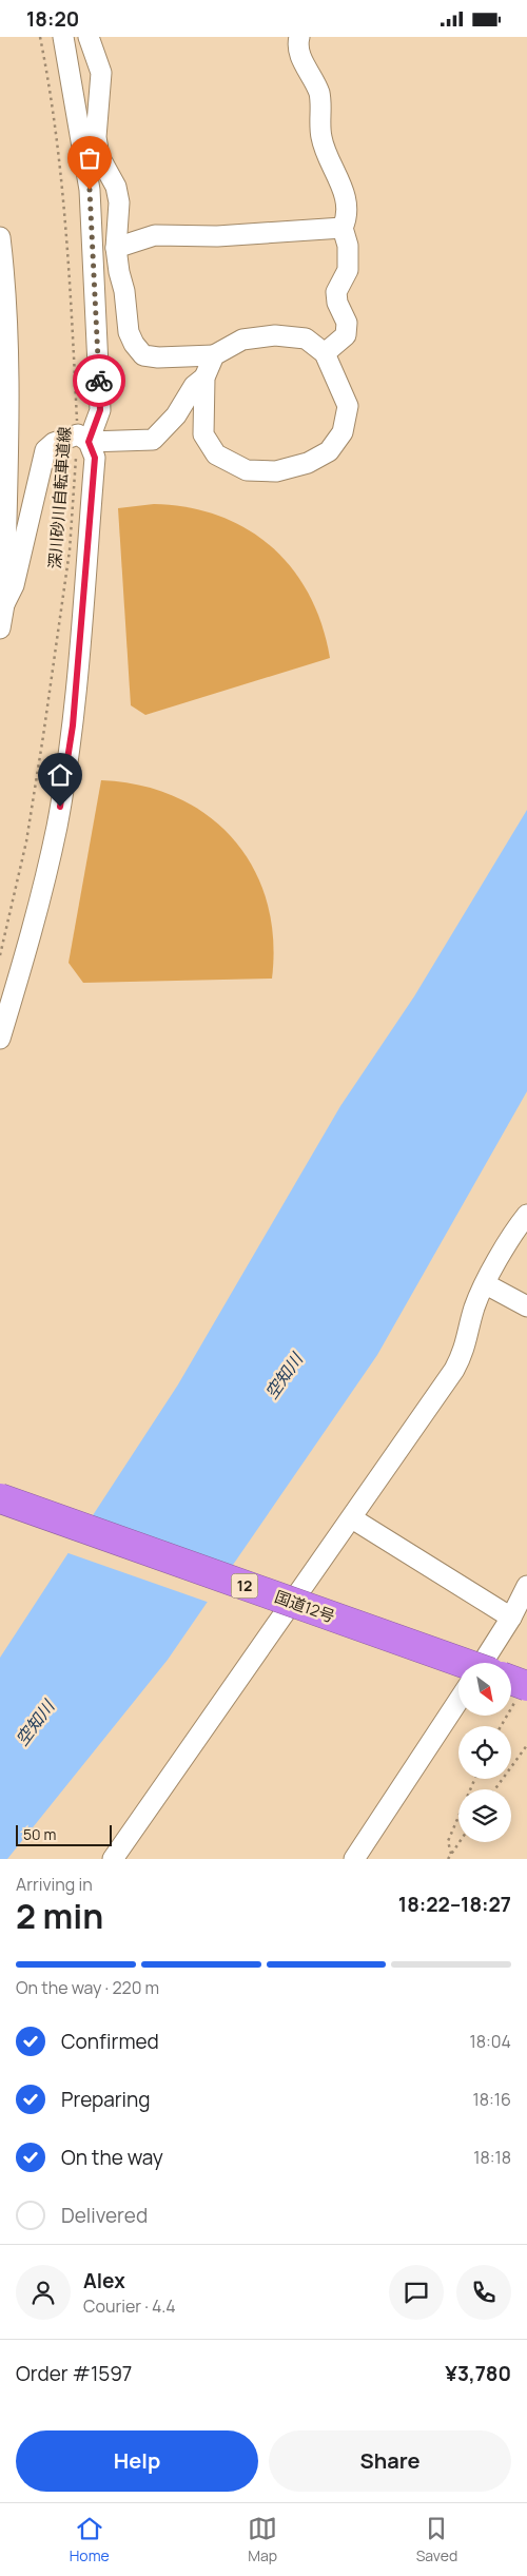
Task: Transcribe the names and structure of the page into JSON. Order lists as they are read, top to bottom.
{
  "streets": {
    "highway": ["12", "国道12号"],
    "path": ["深川砂川自転車道線"]
  },
  "water": ["空知川"],
  "scale_bar": "50 m",
  "north": "bottom right",
  "page": {
    "status": "18:20",
    "scale": "50 m",
    "heading": ["2 min", "Arriving in", "18:22–18:27"],
    "panel": [
      "Alex",
      "Courier · 4.4",
      "Order #1597",
      "¥3,780"
    ],
    "bar": "On the way · 220 m",
    "list": [
      ["Confirmed", "18:04"],
      ["Preparing", "18:16"],
      ["On the way", "18:18"],
      "Delivered"
    ],
    "buttons": ["Help", "Share"],
    "tabs": ["Home", "Map", "Saved"]
  }
}
